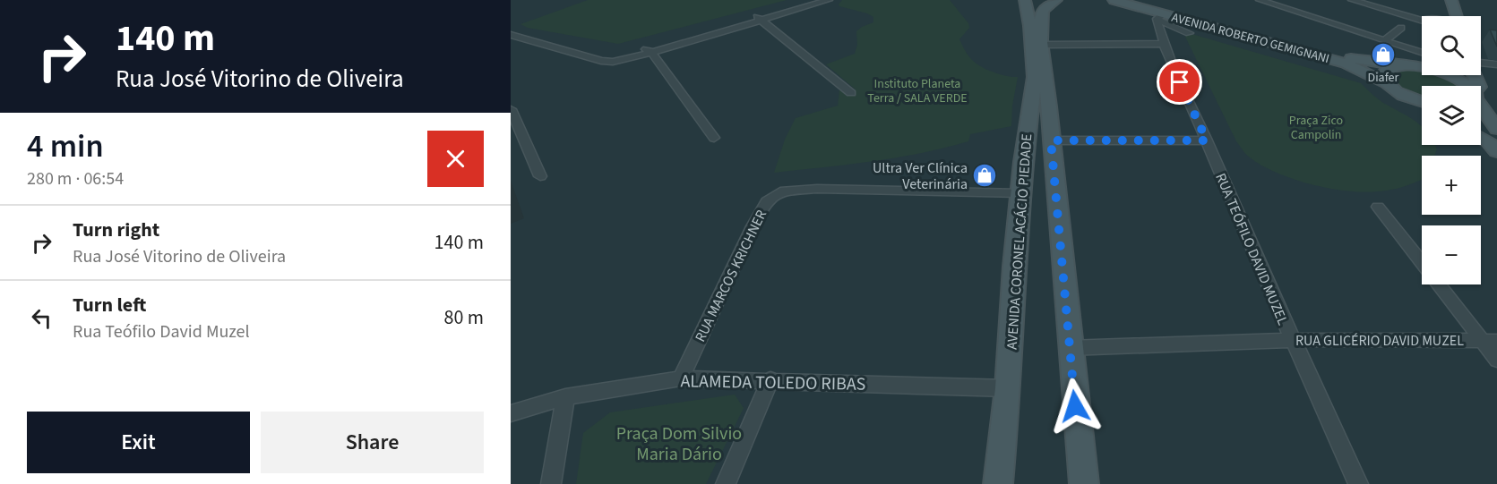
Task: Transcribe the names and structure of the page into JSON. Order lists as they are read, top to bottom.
{
  "streets": {
    "main road": ["AVENIDA ROBERTO GEMIGNANI", "AVENIDA CORONEL ACÁCIO PIEDADE"],
    "street": [
      "RUA TEÓFILO DAVID MUZEL",
      "RUA MARCOS KRICHNER",
      "RUA GLICÉRIO DAVID MUZEL",
      "ALAMEDA TOLEDO RIBAS"
    ]
  },
  "crossings": [
    ["AVENIDA ROBERTO GEMIGNANI", "RUA TEÓFILO DAVID MUZEL"],
    ["AVENIDA CORONEL ACÁCIO PIEDADE", "RUA MARCOS KRICHNER"],
    ["AVENIDA CORONEL ACÁCIO PIEDADE", "ALAMEDA TOLEDO RIBAS"],
    ["RUA TEÓFILO DAVID MUZEL", "RUA GLICÉRIO DAVID MUZEL"],
    ["RUA MARCOS KRICHNER", "ALAMEDA TOLEDO RIBAS"]
  ],
  "parks": ["Instituto Planeta Terra / SALA VERDE", "Praça Zico Campolin", "Praça Dom Silvio Maria Dário"],
  "places": {
    "shop": ["Diafer", "Ultra Ver Clínica Veterinária"]
  },
  "page": {
    "turn": ["140 m", "Rua José Vitorino de Oliveira"],
    "map_buttons": ["+", "−"],
    "heading": ["4 min", "280 m · 06:54"],
    "list": [
      {
        "name": "Turn right",
        "note": "Rua José Vitorino de Oliveira",
        "value": "140 m"
      },
      {
        "name": "Turn left",
        "note": "Rua Teófilo David Muzel",
        "value": "80 m"
      }
    ],
    "buttons": ["Exit", "Share"]
  }
}
